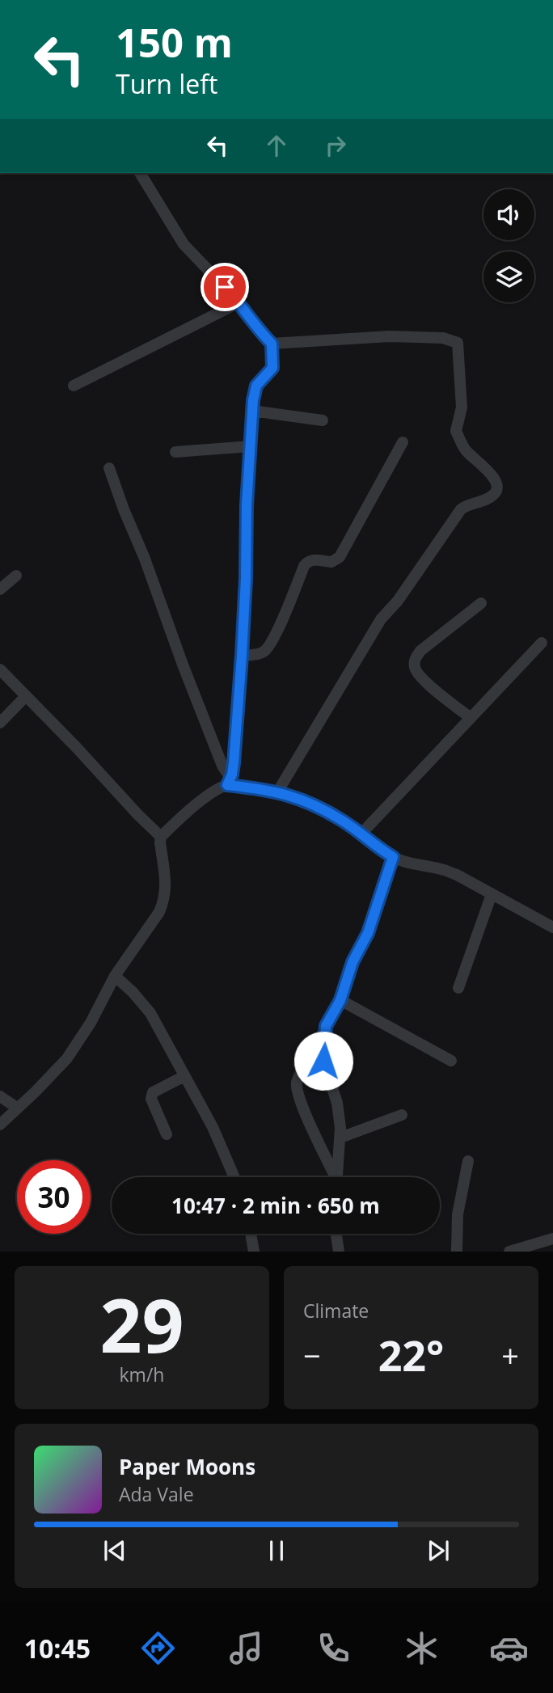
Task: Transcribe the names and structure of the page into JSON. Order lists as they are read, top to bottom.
{
  "page": {
    "turn": ["150 m", "Turn left"],
    "limit": "30",
    "trip": "10:47 · 2 min · 650 m",
    "tile": [
      ["29", "km/h"],
      "Climate"
    ],
    "heat": ["−", "22°", "+"],
    "song": ["Paper Moons", "Ada Vale"],
    "tabs": "10:45"
  }
}
